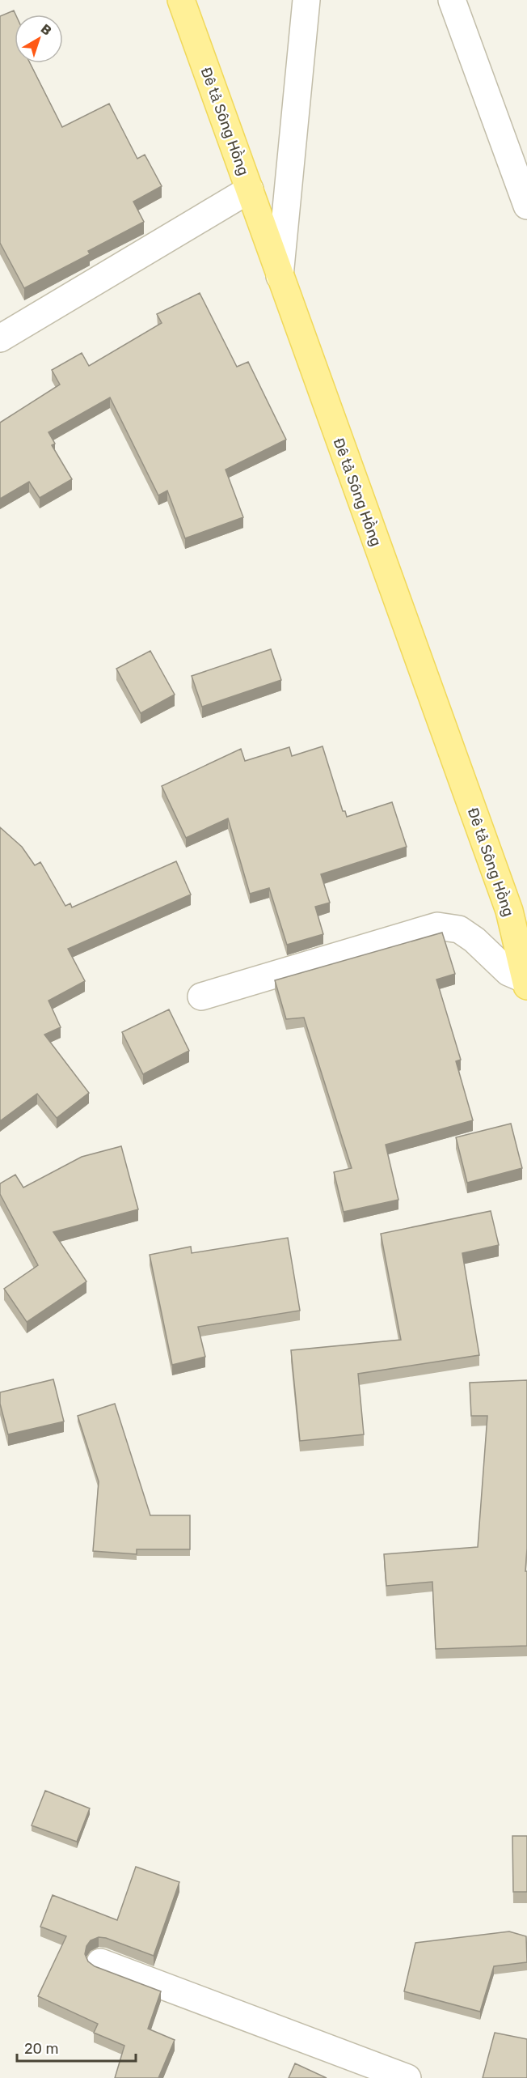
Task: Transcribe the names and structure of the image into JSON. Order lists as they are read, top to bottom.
{
  "streets": {
    "main road": ["Đê tả Sông Hồng"]
  },
  "scale_bar": "20 m",
  "north": "top right"
}
